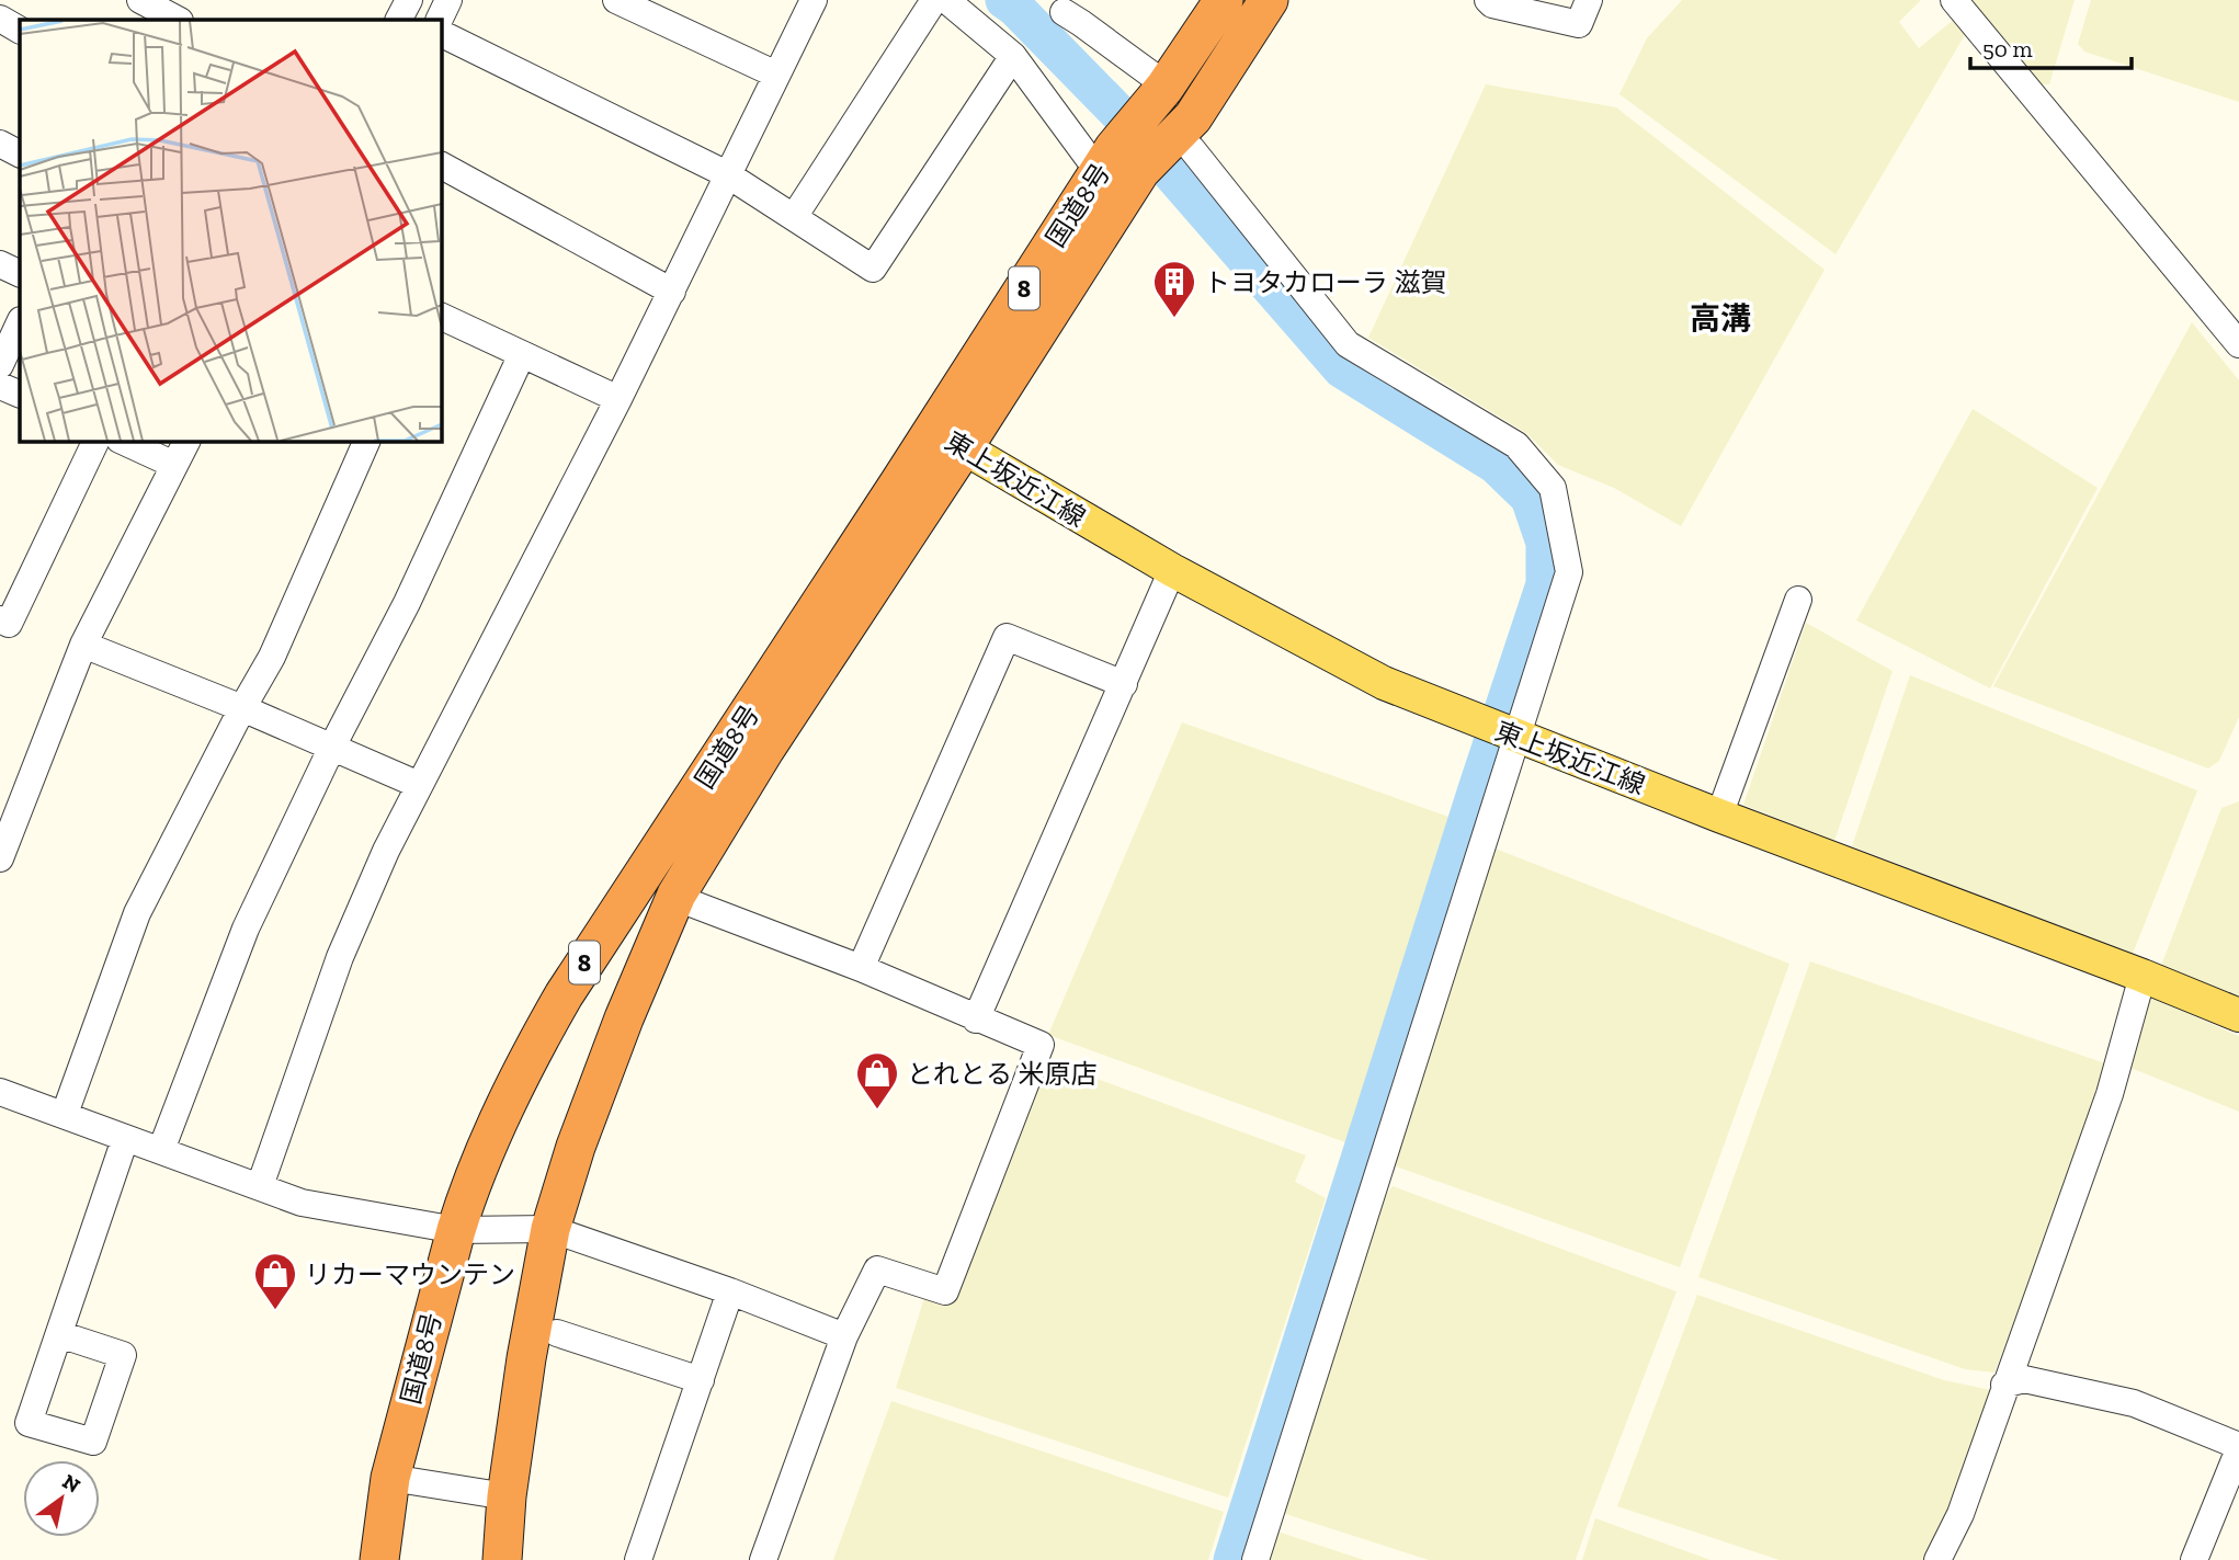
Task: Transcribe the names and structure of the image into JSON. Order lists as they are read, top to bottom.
{
  "streets": {
    "highway": ["国道8号", "8"],
    "main road": ["東上坂近江線"]
  },
  "crossings": [
    ["国道8号", "東上坂近江線"]
  ],
  "districts": ["高溝"],
  "places": {
    "building": ["トヨタカローラ 滋賀"],
    "shop": ["とれとる 米原店", "リカーマウンテン"]
  },
  "scale_bar": "50 m",
  "north": "top right"
}
